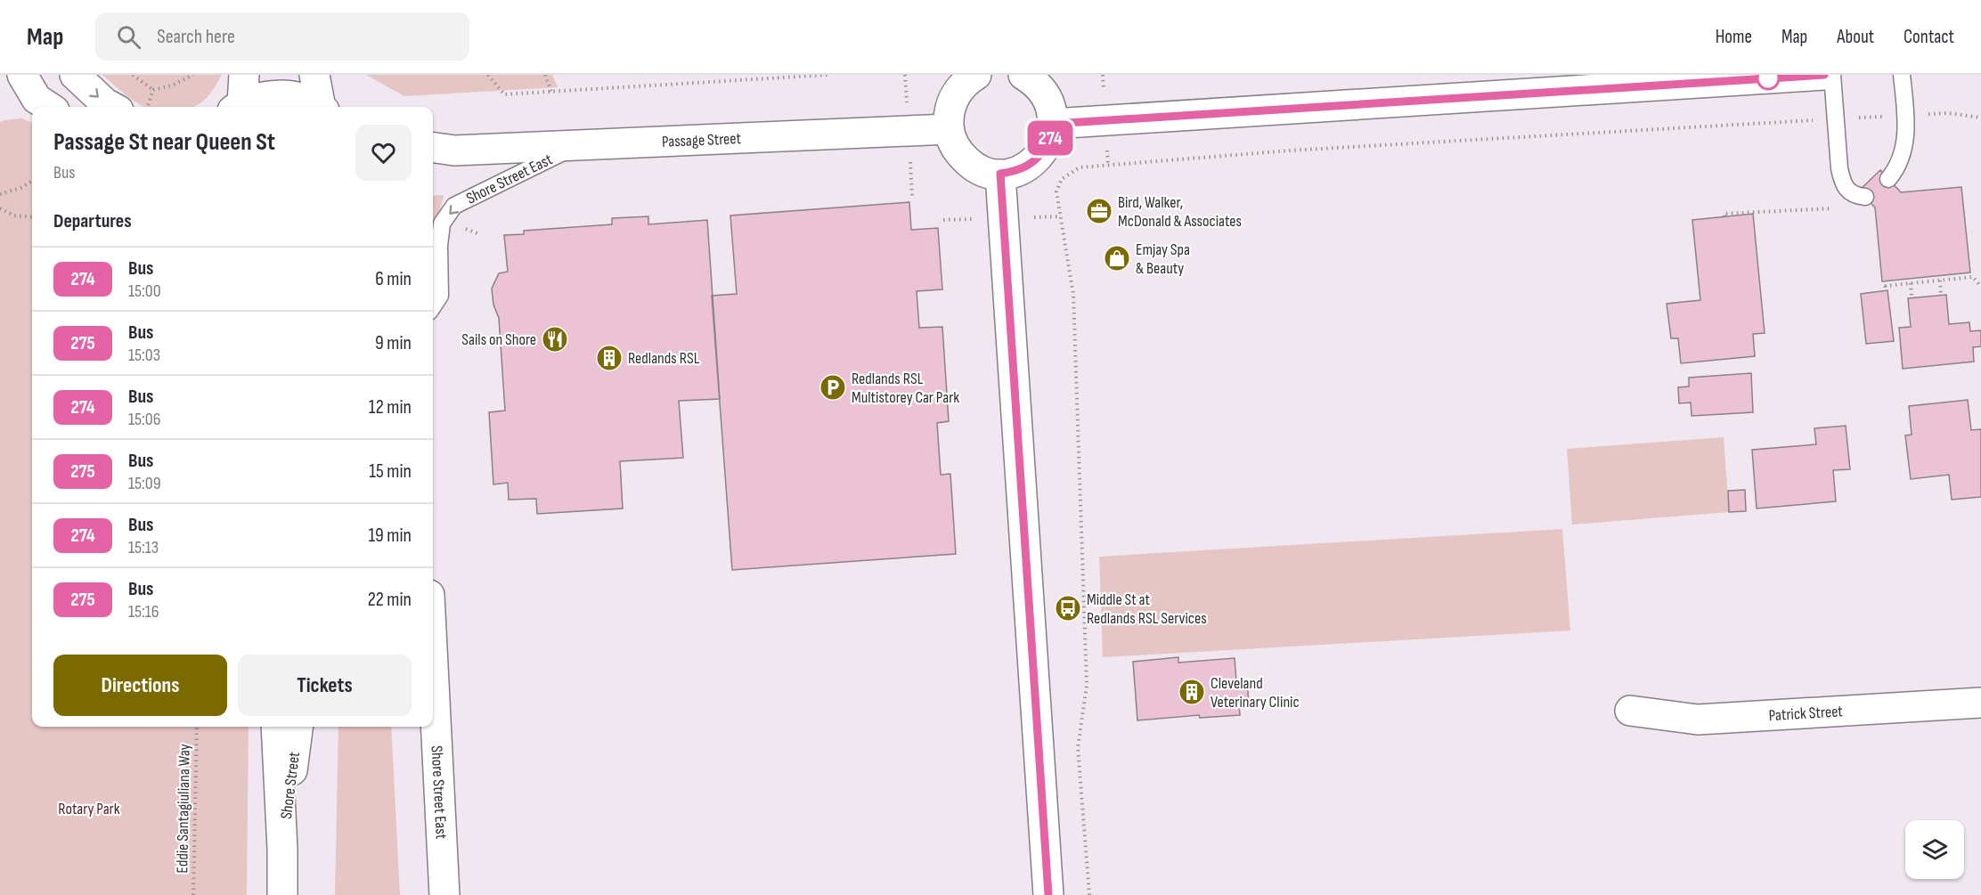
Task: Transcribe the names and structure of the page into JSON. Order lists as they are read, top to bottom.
{
  "streets": {
    "street": [
      "Passage Street",
      "Shore Street East",
      "Patrick Street",
      "Shore Street"
    ],
    "path": ["Eddie Santagiuliana Way"]
  },
  "crossings": [
    ["Passage Street", "Shore Street East"]
  ],
  "one_way": ["Shore Street East"],
  "parks": ["Rotary Park"],
  "places": {
    "office": ["Bird, Walker, McDonald & Associates"],
    "shop": ["Emjay Spa & Beauty"],
    "restaurant": ["Sails on Shore"],
    "building": ["Redlands RSL", "Cleveland Veterinary Clinic"],
    "parking": ["Redlands RSL Multistorey Car Park"],
    "bus stop": ["Middle St at Redlands RSL Services"]
  },
  "lines": ["bus line 274"],
  "page": {
    "header": "Map",
    "search": "Search here",
    "nav": [
      "Home",
      "Map",
      "About",
      "Contact"
    ],
    "on_map": "274",
    "heading": [
      ["Passage St near Queen St", "Bus"],
      "Departures"
    ],
    "list": [
      {
        "mark": "274",
        "name": "Bus",
        "note": "15:00",
        "value": "6 min"
      },
      {
        "mark": "275",
        "name": "Bus",
        "note": "15:03",
        "value": "9 min"
      },
      {
        "mark": "274",
        "name": "Bus",
        "note": "15:06",
        "value": "12 min"
      },
      {
        "mark": "275",
        "name": "Bus",
        "note": "15:09",
        "value": "15 min"
      },
      {
        "mark": "274",
        "name": "Bus",
        "note": "15:13",
        "value": "19 min"
      },
      {
        "mark": "275",
        "name": "Bus",
        "note": "15:16",
        "value": "22 min"
      }
    ],
    "buttons": ["Directions", "Tickets"]
  }
}
